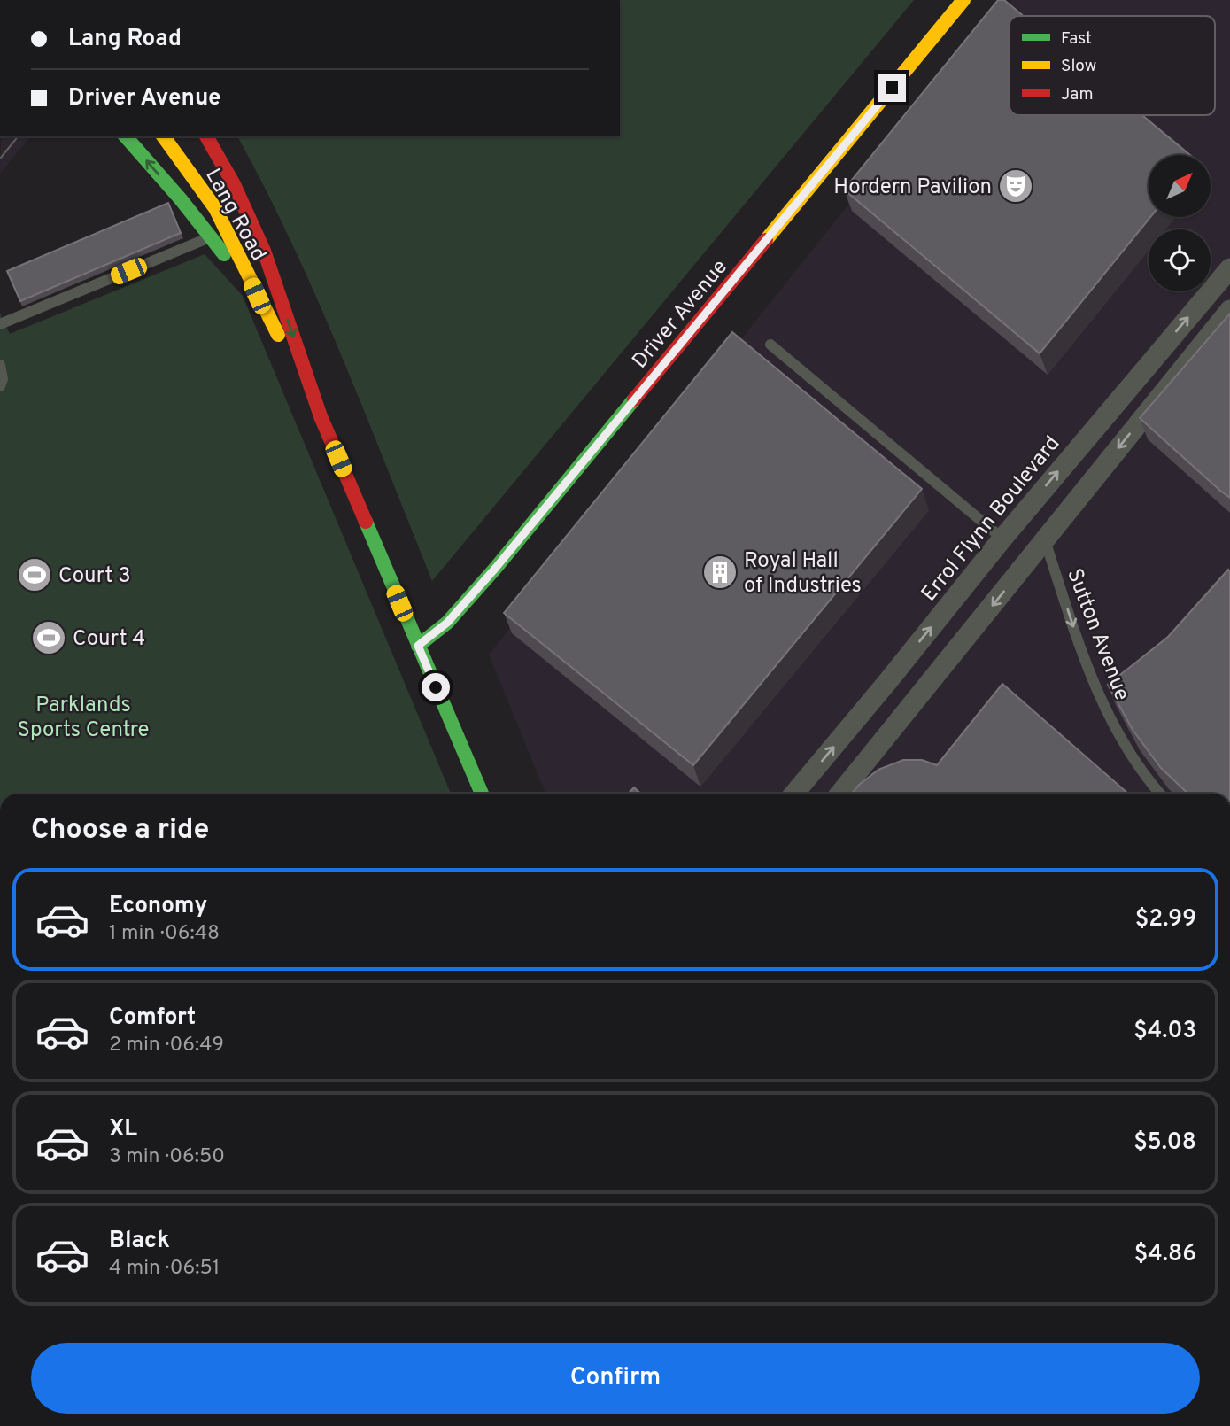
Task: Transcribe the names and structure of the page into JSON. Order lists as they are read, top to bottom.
{
  "streets": {
    "street": ["Lang Road", "Driver Avenue", "Errol Flynn Boulevard"],
    "lane": ["Sutton Avenue"]
  },
  "crossings": [
    ["Lang Road", "Driver Avenue"]
  ],
  "one_way": ["Sutton Avenue"],
  "parks": ["Parklands Sports Centre"],
  "places": {
    "theatre": ["Hordern Pavilion"],
    "building": ["Royal Hall of Industries"],
    "sports": ["Court 3", "Court 4"]
  },
  "legend": ["Fast", "Slow", "Jam"],
  "north": "top right",
  "page": {
    "banner": ["Lang Road", "Driver Avenue"],
    "heading": "Choose a ride",
    "list": [
      {
        "name": "Economy",
        "note": "1 min · 06:48",
        "value": "$2.99"
      },
      {
        "name": "Comfort",
        "note": "2 min · 06:49",
        "value": "$4.03"
      },
      {
        "name": "XL",
        "note": "3 min · 06:50",
        "value": "$5.08"
      },
      {
        "name": "Black",
        "note": "4 min · 06:51",
        "value": "$4.86"
      }
    ],
    "buttons": "Confirm"
  }
}
